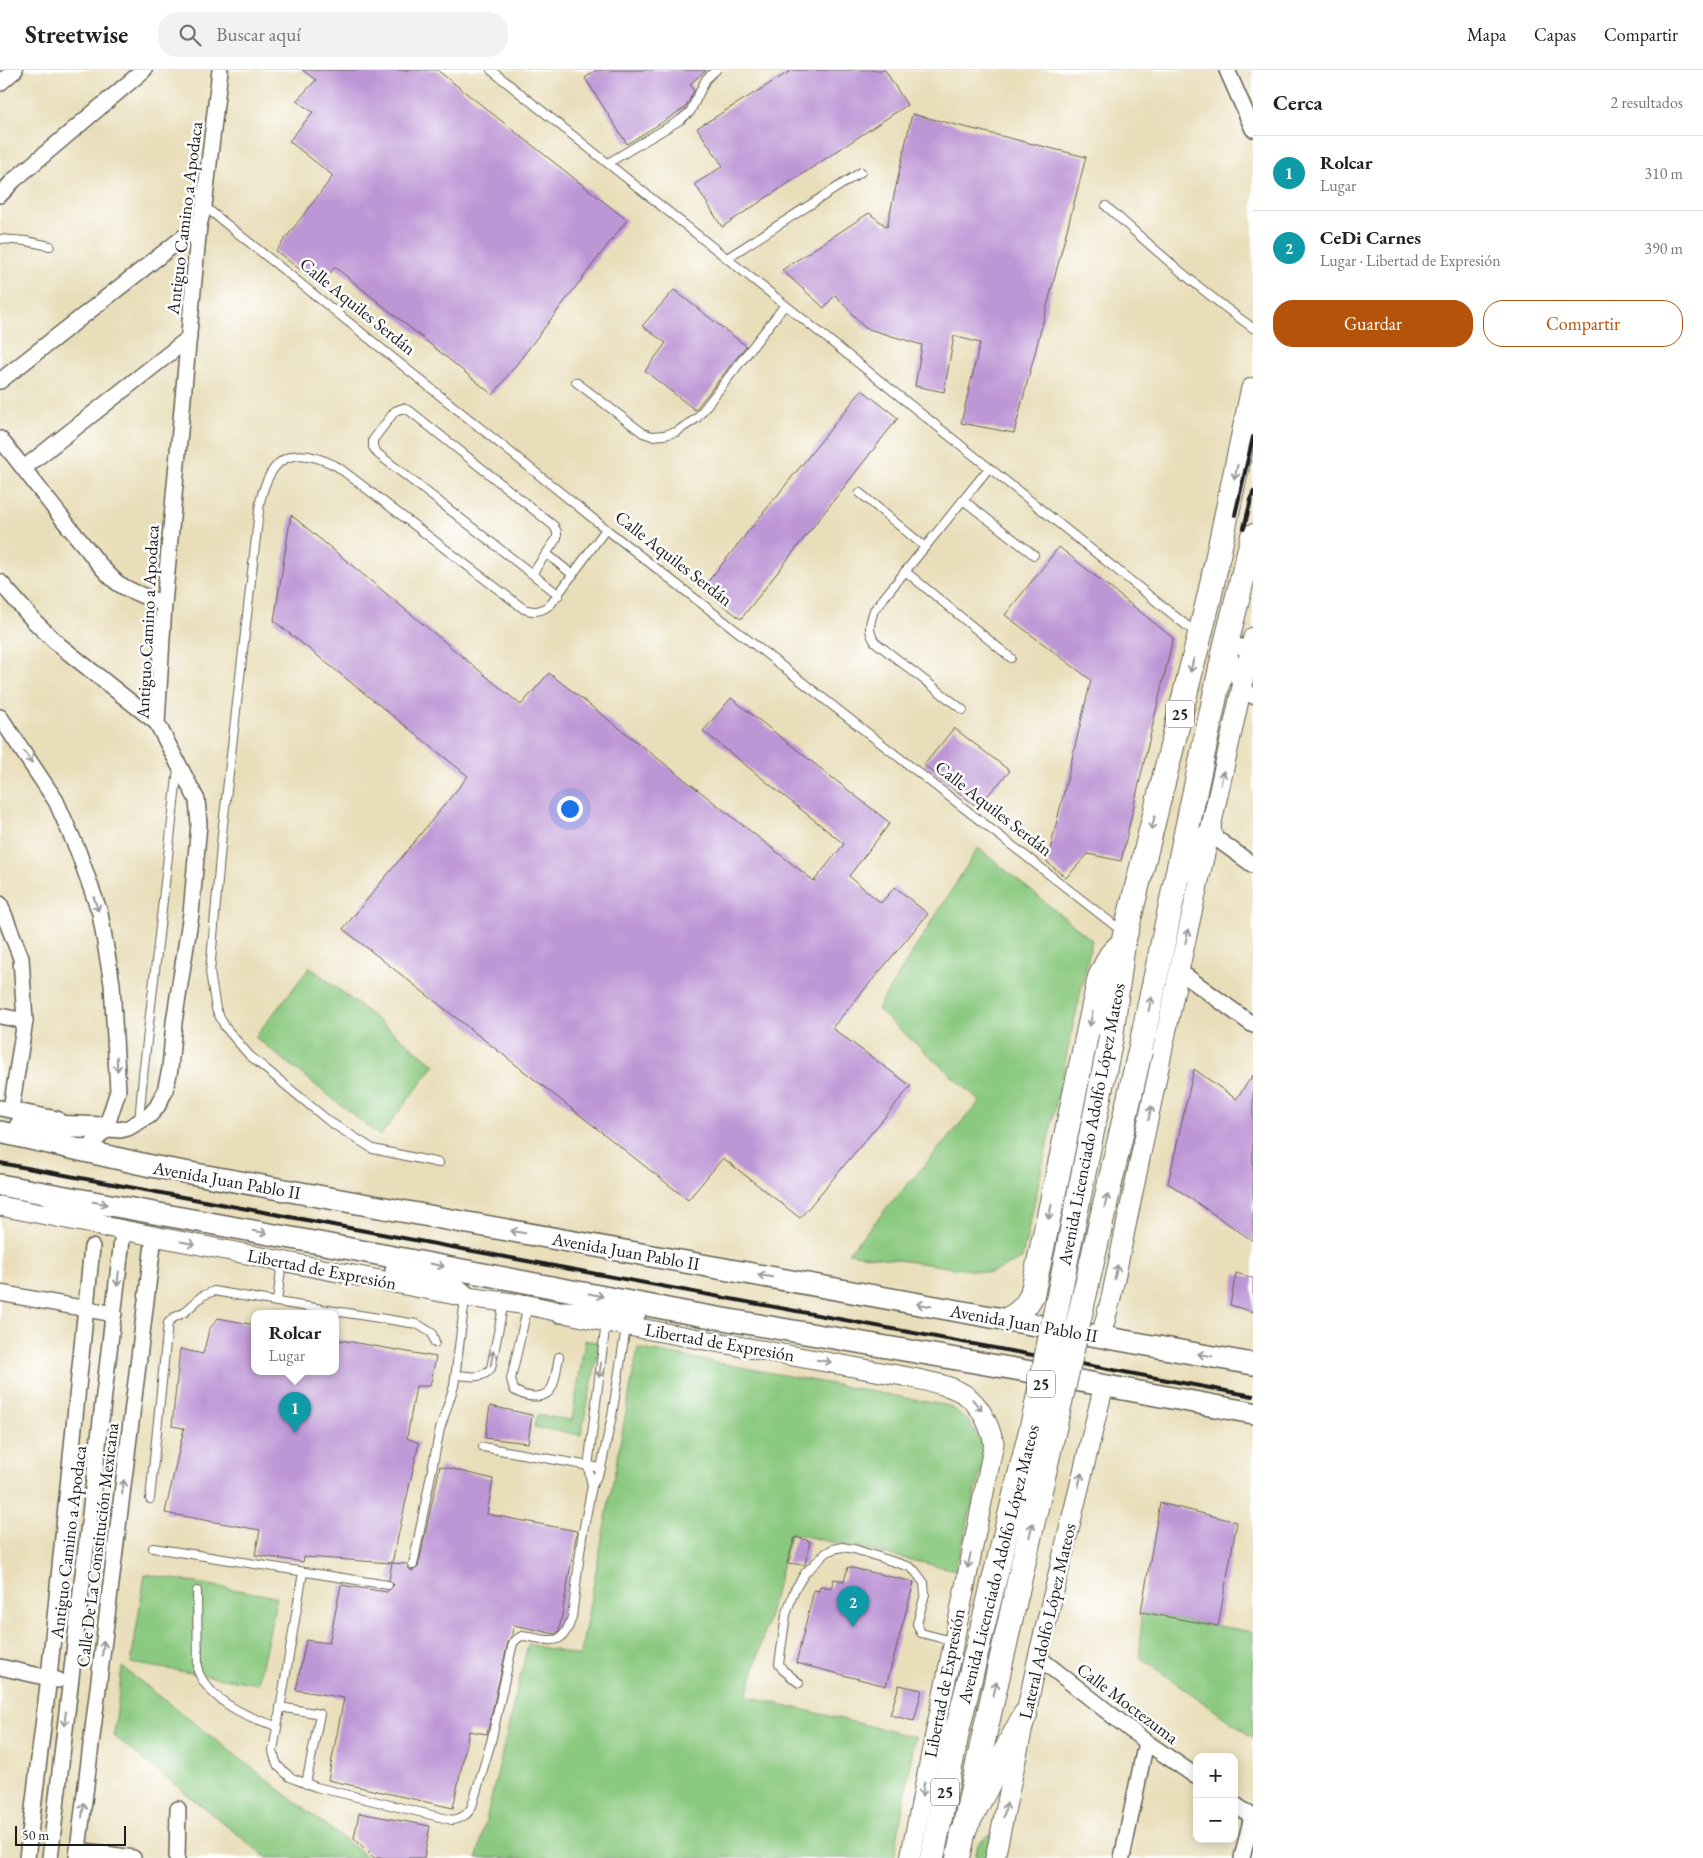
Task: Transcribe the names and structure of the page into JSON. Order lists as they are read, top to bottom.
{
  "streets": {
    "main road": ["25", "Avenida Licenciado Adolfo López Mateos", "Avenida Juan Pablo II"],
    "street": [
      "Antiguo Camino a Apodaca",
      "Libertad de Expresión",
      "Calle De La Constitución Mexicana",
      "Lateral Adolfo López Mateos",
      "Calle Moctezuma"
    ],
    "lane": ["Calle Aquiles Serdán"]
  },
  "crossings": [
    ["Antiguo Camino a Apodaca", "Calle Aquiles Serdán"],
    ["Antiguo Camino a Apodaca", "Libertad de Expresión"],
    ["Calle Aquiles Serdán", "Avenida Licenciado Adolfo López Mateos"],
    ["Libertad de Expresión", "Calle De La Constitución Mexicana"],
    ["Lateral Adolfo López Mateos", "Calle Moctezuma"]
  ],
  "one_way": ["Lateral Adolfo López Mateos"],
  "scale_bar": "50 m",
  "page": {
    "header": "Streetwise",
    "search": "Buscar aquí",
    "nav": ["Mapa", "Capas", "Compartir"],
    "heading": ["Cerca", "2 resultados"],
    "list": [
      {
        "mark": "1",
        "name": "Rolcar",
        "note": "Lugar",
        "value": "310 m"
      },
      {
        "mark": "2",
        "name": "CeDi Carnes",
        "note": "Lugar · Libertad de Expresión",
        "value": "390 m"
      }
    ],
    "buttons": ["Guardar", "Compartir"],
    "popup": ["Rolcar", "Lugar"],
    "pins": ["1", "2"],
    "map_buttons": ["+", "−"],
    "scale": "50 m"
  }
}
